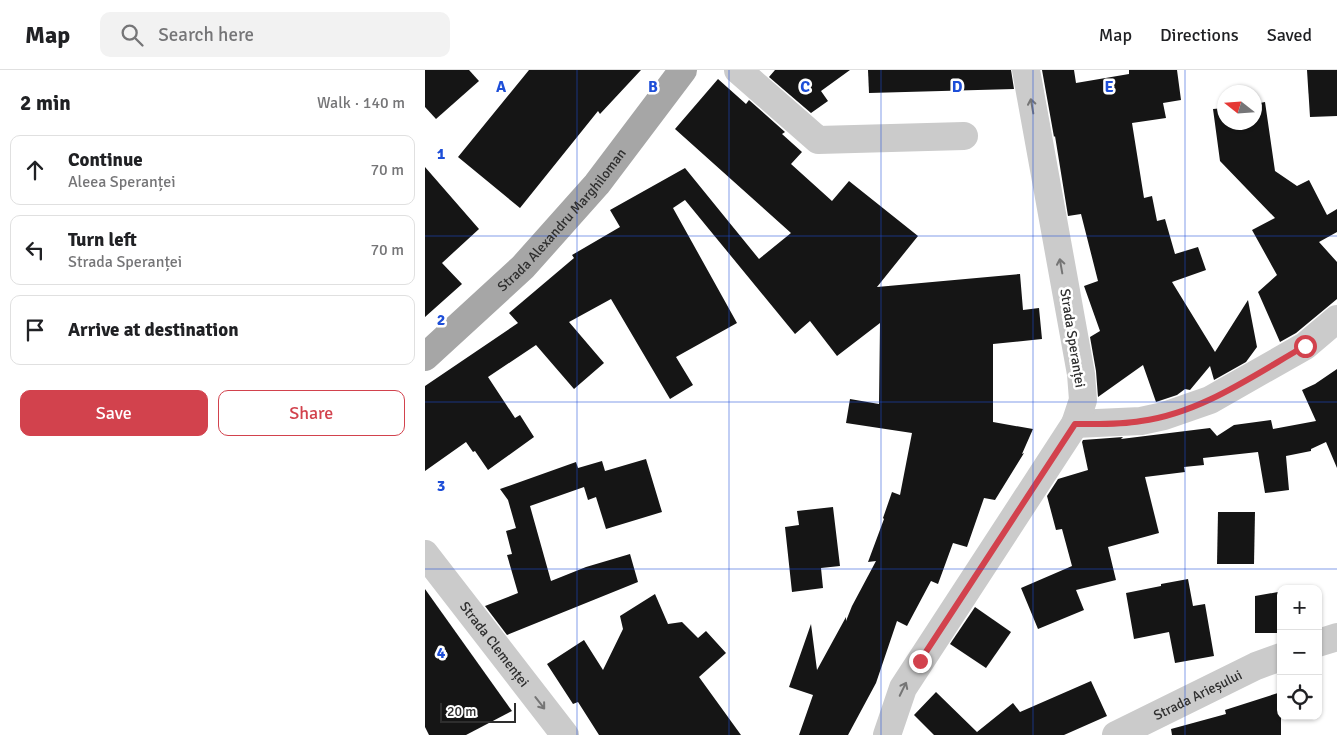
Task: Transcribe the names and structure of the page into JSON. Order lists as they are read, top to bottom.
{
  "streets": {
    "main road": ["Strada Alexandru Marghiloman"],
    "street": ["Strada Speranței", "Strada Clemenței", "Strada Arieșului"]
  },
  "one_way": ["Strada Speranței", "Strada Clemenței"],
  "scale_bar": "20 m",
  "north": "left",
  "page": {
    "header": "Map",
    "search": "Search here",
    "nav": ["Map", "Directions", "Saved"],
    "heading": ["2 min", "Walk · 140 m"],
    "list": [
      ["Continue", "Aleea Speranței", "70 m"],
      ["Turn left", "Strada Speranței", "70 m"],
      "Arrive at destination"
    ],
    "buttons": ["Save", "Share"],
    "map_buttons": ["+", "−"],
    "scale": "20 m"
  },
  "grid": {
    "columns": [
      "A",
      "B",
      "C",
      "D",
      "E"
    ],
    "rows": [
      "1",
      "2",
      "3",
      "4"
    ]
  }
}
